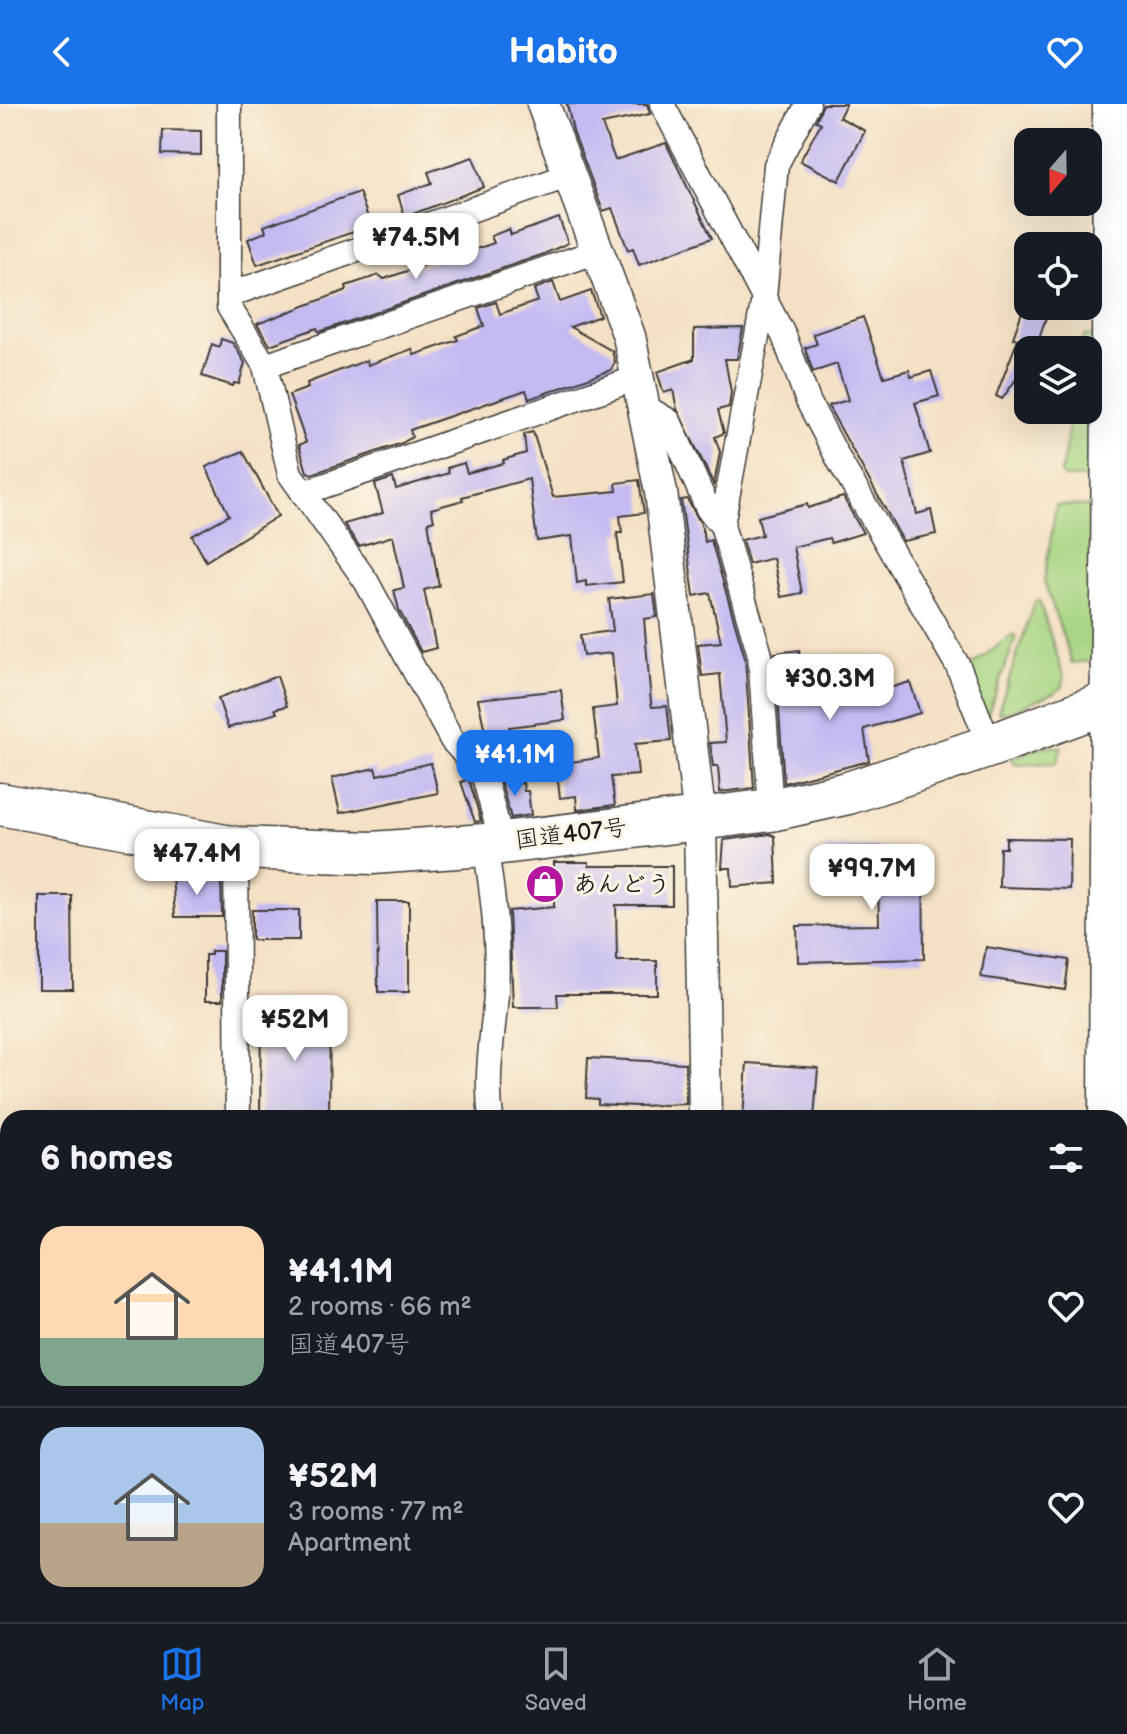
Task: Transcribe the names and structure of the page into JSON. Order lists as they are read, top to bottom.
{
  "streets": {
    "highway": ["国道407号"]
  },
  "places": {
    "shop": ["あんどう"]
  },
  "north": "bottom",
  "page": {
    "header": "Habito",
    "price": [
      "¥74.5M",
      "¥30.3M",
      "¥41.1M",
      "¥47.4M",
      "¥99.7M",
      "¥52M"
    ],
    "heading": "6 homes",
    "list": [
      {
        "name": "¥41.1M",
        "note": "2 rooms · 66 m² · 国道407号"
      },
      {
        "name": "¥52M",
        "note": "3 rooms · 77 m² · Apartment"
      }
    ],
    "tabs": ["Map", "Saved", "Home"]
  }
}
